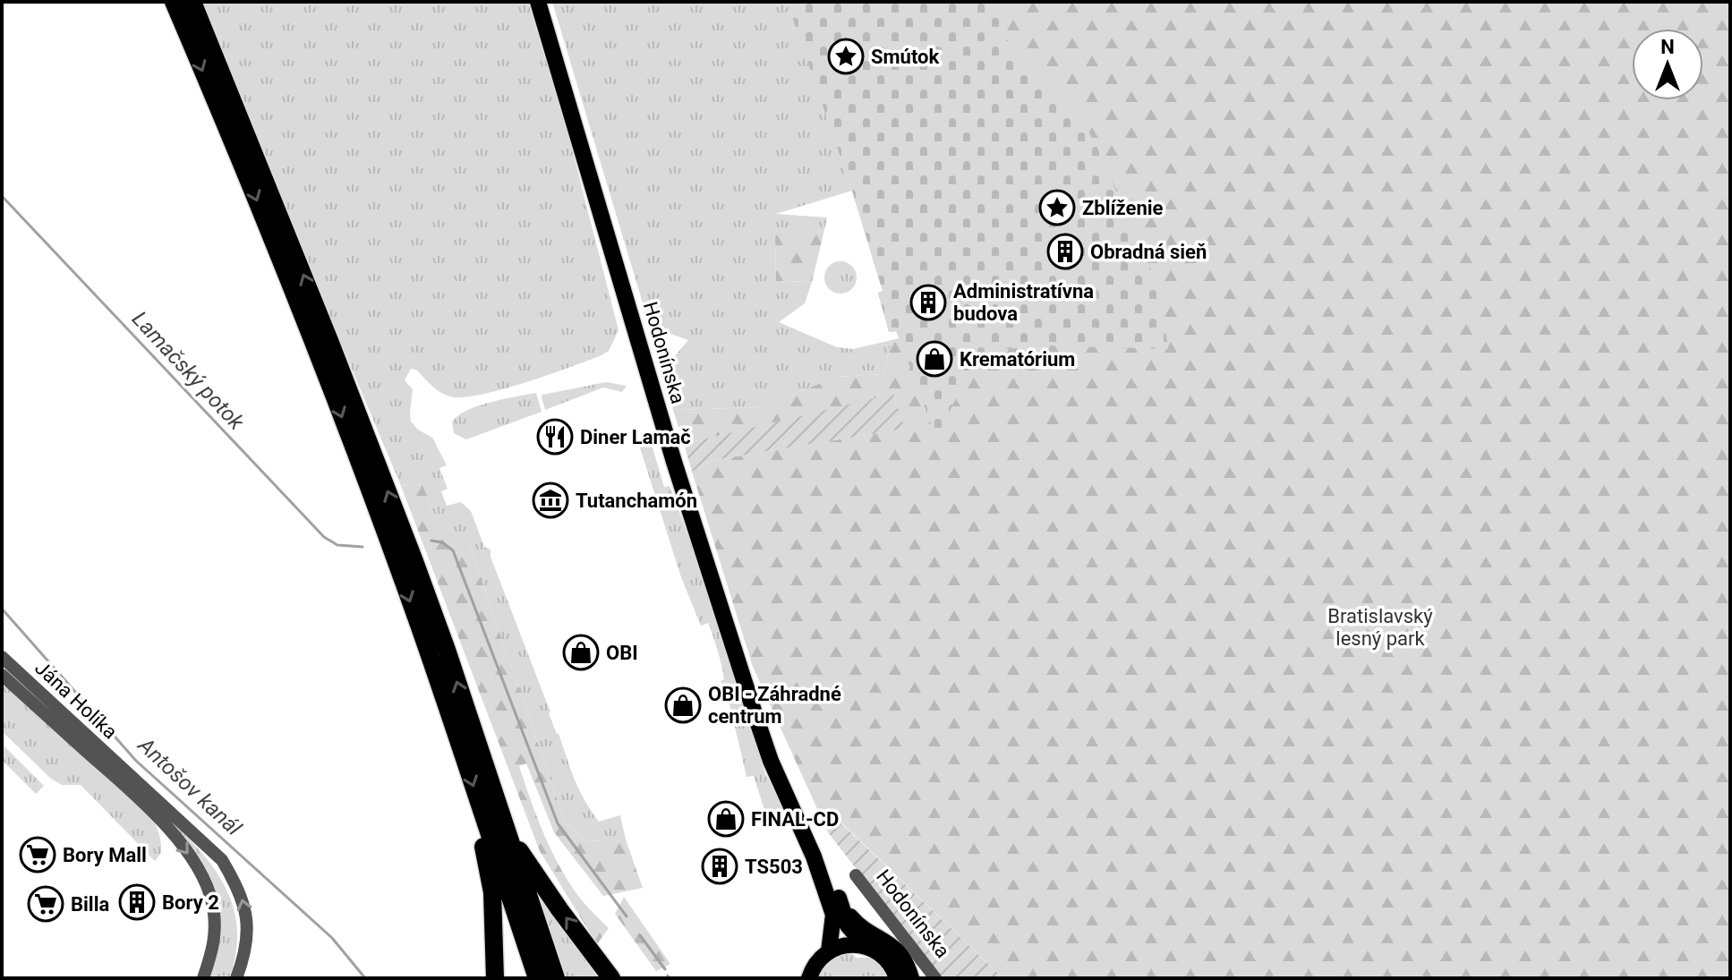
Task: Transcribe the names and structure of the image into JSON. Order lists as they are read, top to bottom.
{
  "streets": {
    "main road": ["Hodonínska"],
    "street": ["Jána Holíka"]
  },
  "water": ["Lamačský potok", "Antošov kanál"],
  "parks": ["Bratislavský lesný park"],
  "places": {
    "place": ["Smútok", "Zblíženie"],
    "building": [
      "Obradná sieň",
      "Administratívna budova",
      "TS503",
      "Bory 2"
    ],
    "shop": [
      "Krematórium",
      "OBI",
      "OBI - Záhradné centrum",
      "FINAL-CD"
    ],
    "restaurant": ["Diner Lamač"],
    "museum": ["Tutanchamón"],
    "supermarket": ["Bory Mall", "Billa"]
  },
  "north": "top"
}
